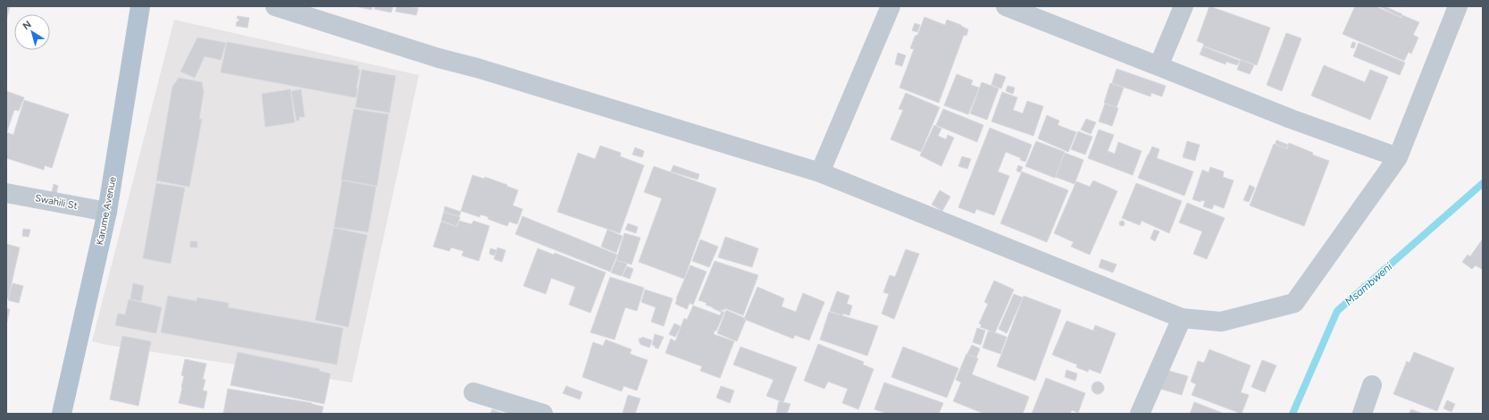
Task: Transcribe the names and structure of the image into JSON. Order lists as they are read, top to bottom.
{
  "streets": {
    "main road": ["Karume Avenue"],
    "street": ["Swahili St"]
  },
  "crossings": [
    ["Swahili St", "Karume Avenue"]
  ],
  "water": ["Msambweni"],
  "north": "top left"
}
